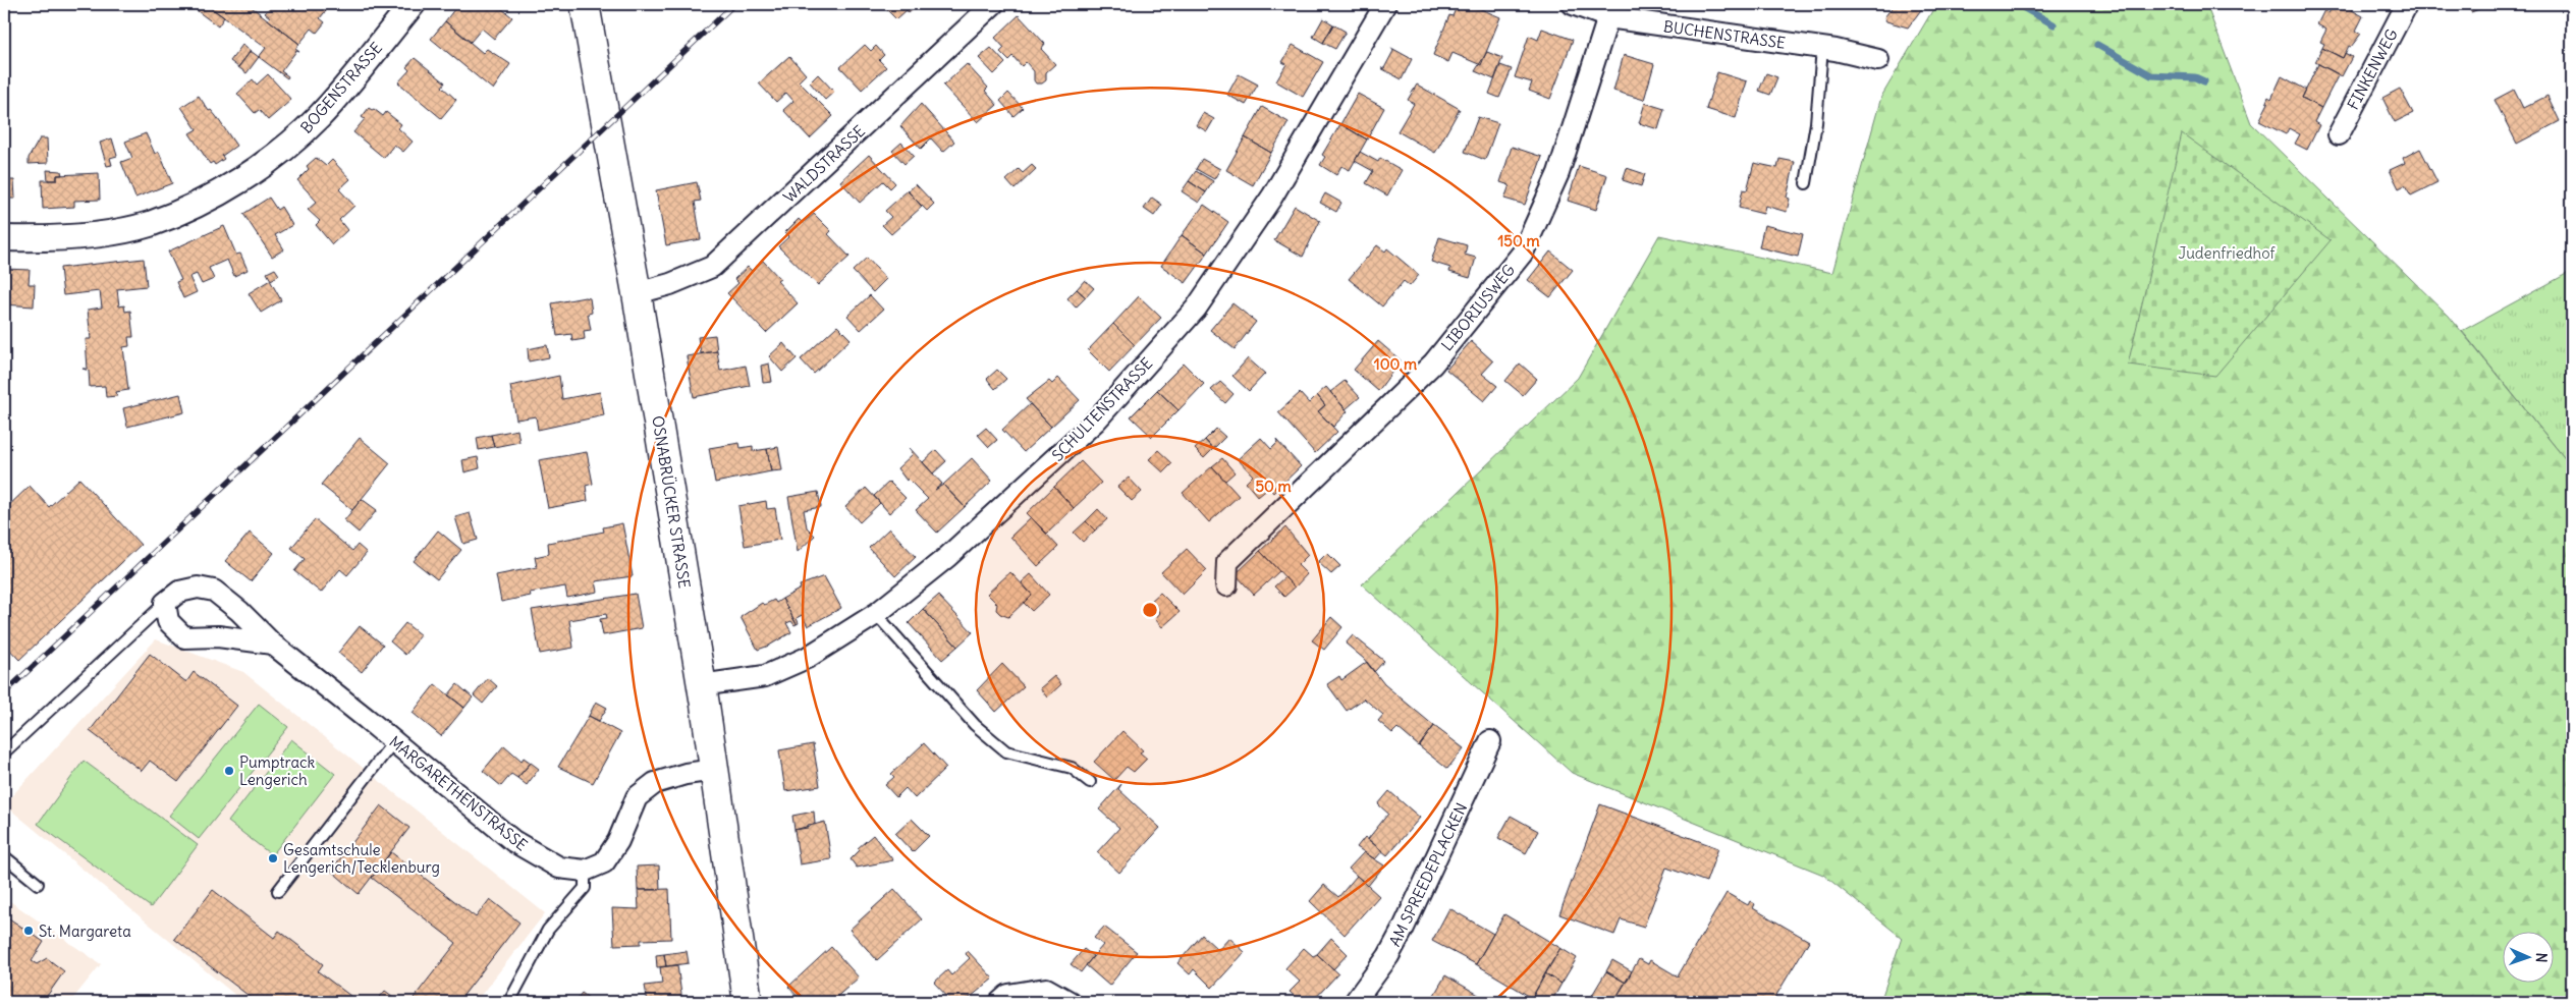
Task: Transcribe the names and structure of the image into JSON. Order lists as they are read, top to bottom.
{
  "streets": {
    "main road": ["OSNABRÜCKER STRASSE"],
    "street": [
      "BUCHENSTRASSE",
      "FINKENWEG",
      "BOGENSTRASSE",
      "WALDSTRASSE",
      "LIBORIUSWEG",
      "SCHULTENSTRASSE",
      "MARGARETHENSTRASSE",
      "AM SPREEDEPLACKEN"
    ]
  },
  "crossings": [
    ["BUCHENSTRASSE", "LIBORIUSWEG"],
    ["WALDSTRASSE", "OSNABRÜCKER STRASSE"],
    ["SCHULTENSTRASSE", "OSNABRÜCKER STRASSE"]
  ],
  "parks": ["Judenfriedhof"],
  "places": ["Pumptrack Lengerich", "Gesamtschule Lengerich/Tecklenburg", "St. Margareta"],
  "north": "right",
  "rings": ["150 m", "100 m", "50 m"]
}
